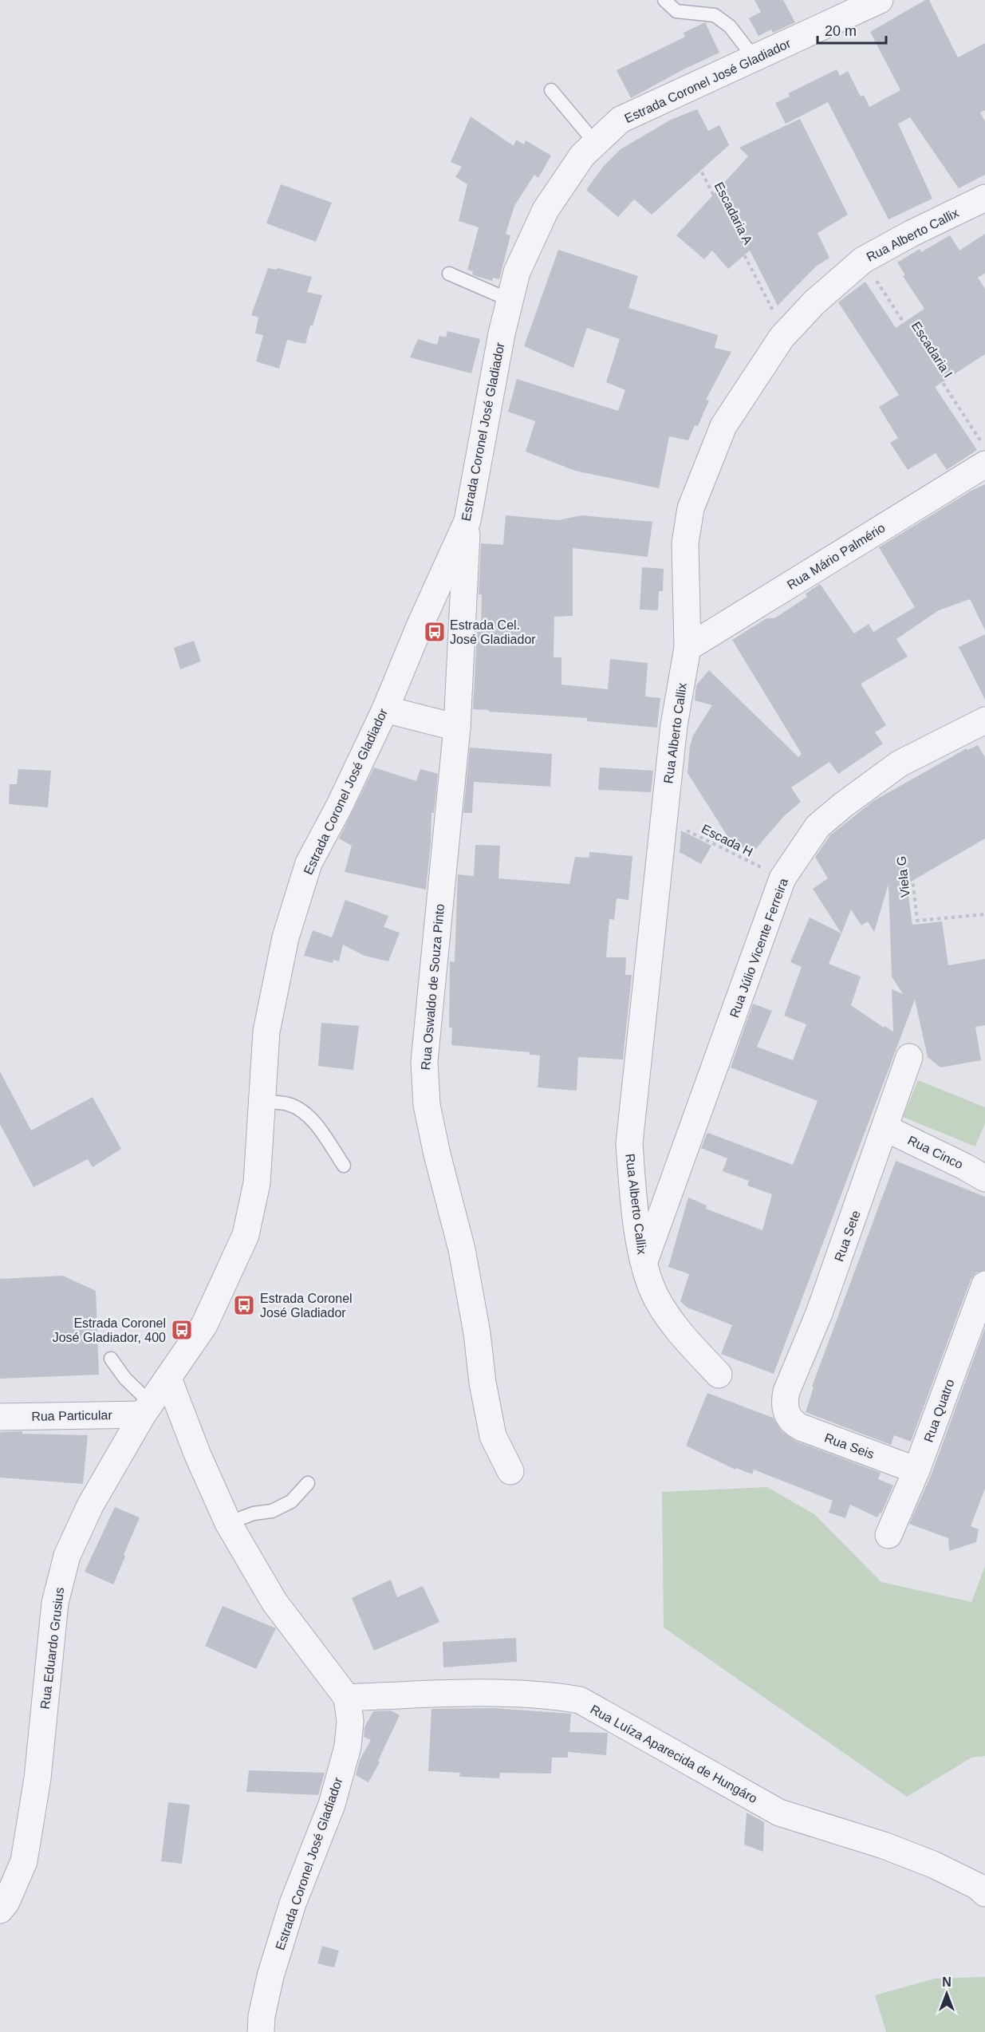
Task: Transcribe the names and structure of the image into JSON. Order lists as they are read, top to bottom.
{
  "streets": {
    "street": [
      "Estrada Coronel José Gladiador",
      "Rua Alberto Callix",
      "Rua Mário Palmério",
      "Rua Júlio Vicente Ferreira",
      "Rua Oswaldo de Souza Pinto",
      "Rua Cinco",
      "Rua Sete",
      "Rua Quatro",
      "Rua Particular",
      "Rua Seis",
      "Rua Eduardo Grusius",
      "Rua Luíza Aparecida de Hungáro"
    ],
    "path": [
      "Escadaria A",
      "Escadaria I",
      "Escada H",
      "Viela G"
    ]
  },
  "crossings": [
    ["Estrada Coronel José Gladiador", "Escadaria A"],
    ["Estrada Coronel José Gladiador", "Rua Oswaldo de Souza Pinto"],
    ["Estrada Coronel José Gladiador", "Rua Eduardo Grusius"],
    ["Estrada Coronel José Gladiador", "Rua Luíza Aparecida de Hungáro"],
    ["Escadaria A", "Rua Alberto Callix"],
    ["Rua Alberto Callix", "Escadaria I"],
    ["Rua Alberto Callix", "Rua Mário Palmério"],
    ["Rua Alberto Callix", "Escada H"],
    ["Rua Alberto Callix", "Rua Júlio Vicente Ferreira"],
    ["Escadaria I", "Rua Mário Palmério"],
    ["Escada H", "Rua Júlio Vicente Ferreira"],
    ["Viela G", "Rua Júlio Vicente Ferreira"],
    ["Rua Cinco", "Rua Sete"],
    ["Rua Sete", "Rua Seis"],
    ["Rua Quatro", "Rua Seis"],
    ["Rua Particular", "Rua Eduardo Grusius"]
  ],
  "places": {
    "bus stop": ["Estrada Cel. José Gladiador", "Estrada Coronel José Gladiador", "Estrada Coronel José Gladiador, 400"]
  },
  "scale_bar": "20 m",
  "north": "top"
}
